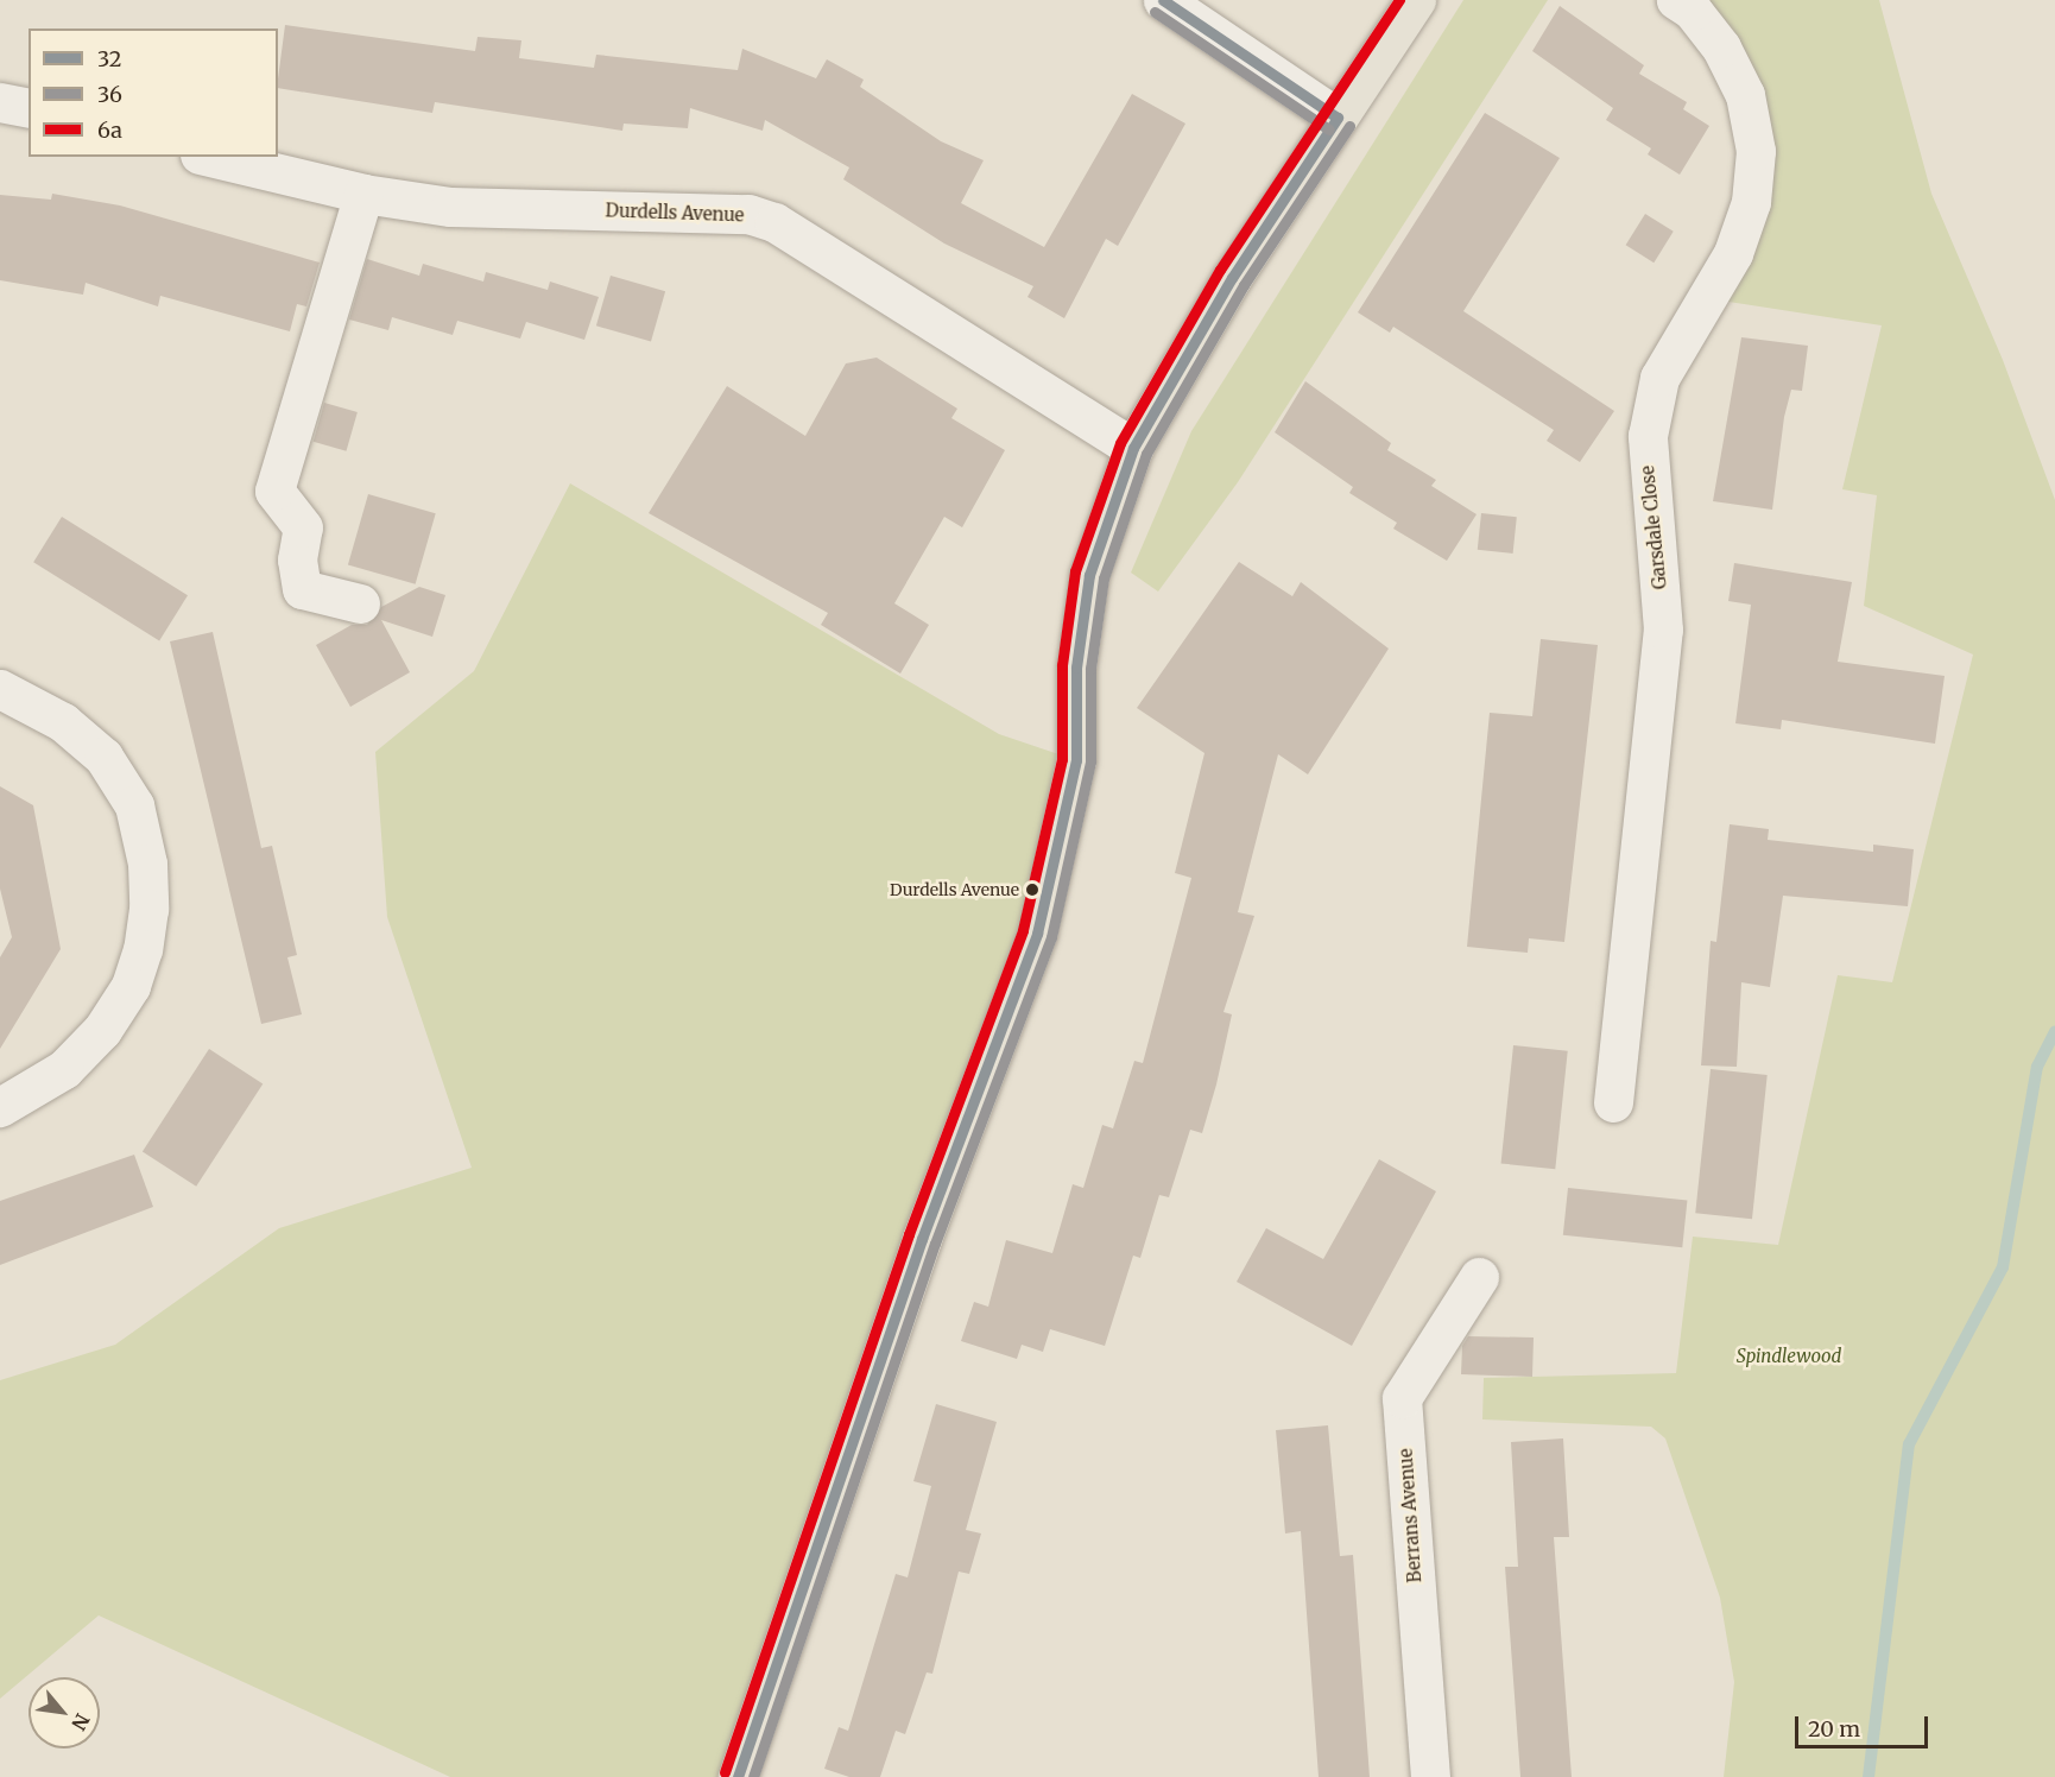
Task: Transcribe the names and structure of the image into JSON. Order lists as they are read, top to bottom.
{
  "streets": {
    "street": ["Durdells Avenue", "Garsdale Close", "Berrans Avenue"]
  },
  "parks": ["Spindlewood"],
  "places": ["Durdells Avenue"],
  "lines": ["transit line 32", "transit line 6a", "transit line 36"],
  "legend": ["32", "36", "6a"],
  "scale_bar": "20 m",
  "north": "bottom right"
}
